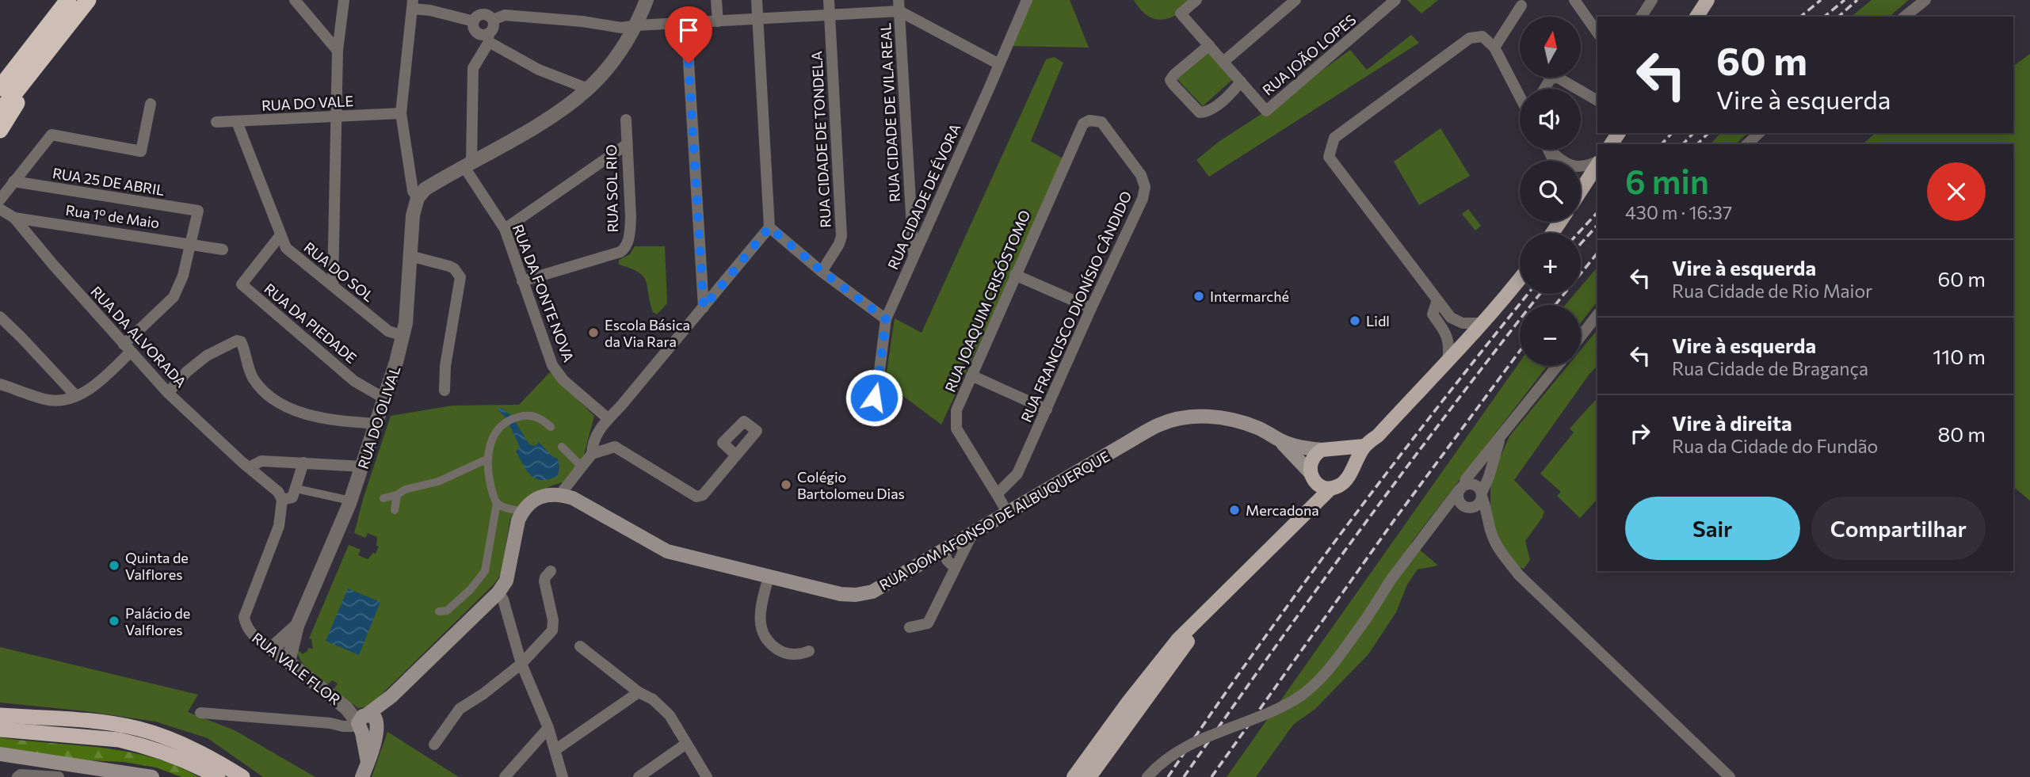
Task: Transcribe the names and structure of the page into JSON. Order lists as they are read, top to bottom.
{
  "streets": {
    "main road": ["RUA DOM AFONSO DE ALBUQUERQUE"],
    "street": [
      "RUA JOÃO LOPES",
      "RUA DO VALE",
      "RUA CIDADE DE VILA REAL",
      "RUA CIDADE DE TONDELA",
      "RUA 25 DE ABRIL",
      "RUA SOL RIO",
      "RUA CIDADE DE ÉVORA",
      "Rua 1º de Maio",
      "RUA DO SOL",
      "RUA DA FONTE NOVA",
      "RUA JOAQUIM CRISÓSTOMO",
      "RUA FRANCISCO DIONÍSIO CÂNDIDO",
      "RUA DA PIEDADE",
      "RUA DA ALVORADA",
      "RUA DO OLIVAL",
      "RUA VALE FLOR"
    ]
  },
  "crossings": [
    ["RUA DO VALE", "RUA DO SOL"],
    ["RUA CIDADE DE VILA REAL", "RUA CIDADE DE ÉVORA"],
    ["RUA 25 DE ABRIL", "Rua 1º de Maio"],
    ["RUA SOL RIO", "RUA DA FONTE NOVA"],
    ["Rua 1º de Maio", "RUA DA ALVORADA"],
    ["RUA DO SOL", "RUA DA PIEDADE"],
    ["RUA DO SOL", "RUA DO OLIVAL"],
    ["RUA JOAQUIM CRISÓSTOMO", "RUA FRANCISCO DIONÍSIO CÂNDIDO"],
    ["RUA DA PIEDADE", "RUA DO OLIVAL"],
    ["RUA DA ALVORADA", "RUA VALE FLOR"],
    ["RUA DO OLIVAL", "RUA VALE FLOR"]
  ],
  "places": [
    "Intermarché",
    "Lidl",
    "Escola Básica da Via Rara",
    "Colégio Bartolomeu Dias",
    "Mercadona",
    "Quinta de Valflores",
    "Palácio de Valflores"
  ],
  "north": "top",
  "page": {
    "map_buttons": ["+", "−"],
    "turn": ["60 m", "Vire à esquerda"],
    "heading": ["6 min", "430 m · 16:37"],
    "list": [
      {
        "name": "Vire à esquerda",
        "note": "Rua Cidade de Rio Maior",
        "value": "60 m"
      },
      {
        "name": "Vire à esquerda",
        "note": "Rua Cidade de Bragança",
        "value": "110 m"
      },
      {
        "name": "Vire à direita",
        "note": "Rua da Cidade do Fundão",
        "value": "80 m"
      }
    ],
    "buttons": ["Sair", "Compartilhar"]
  }
}
